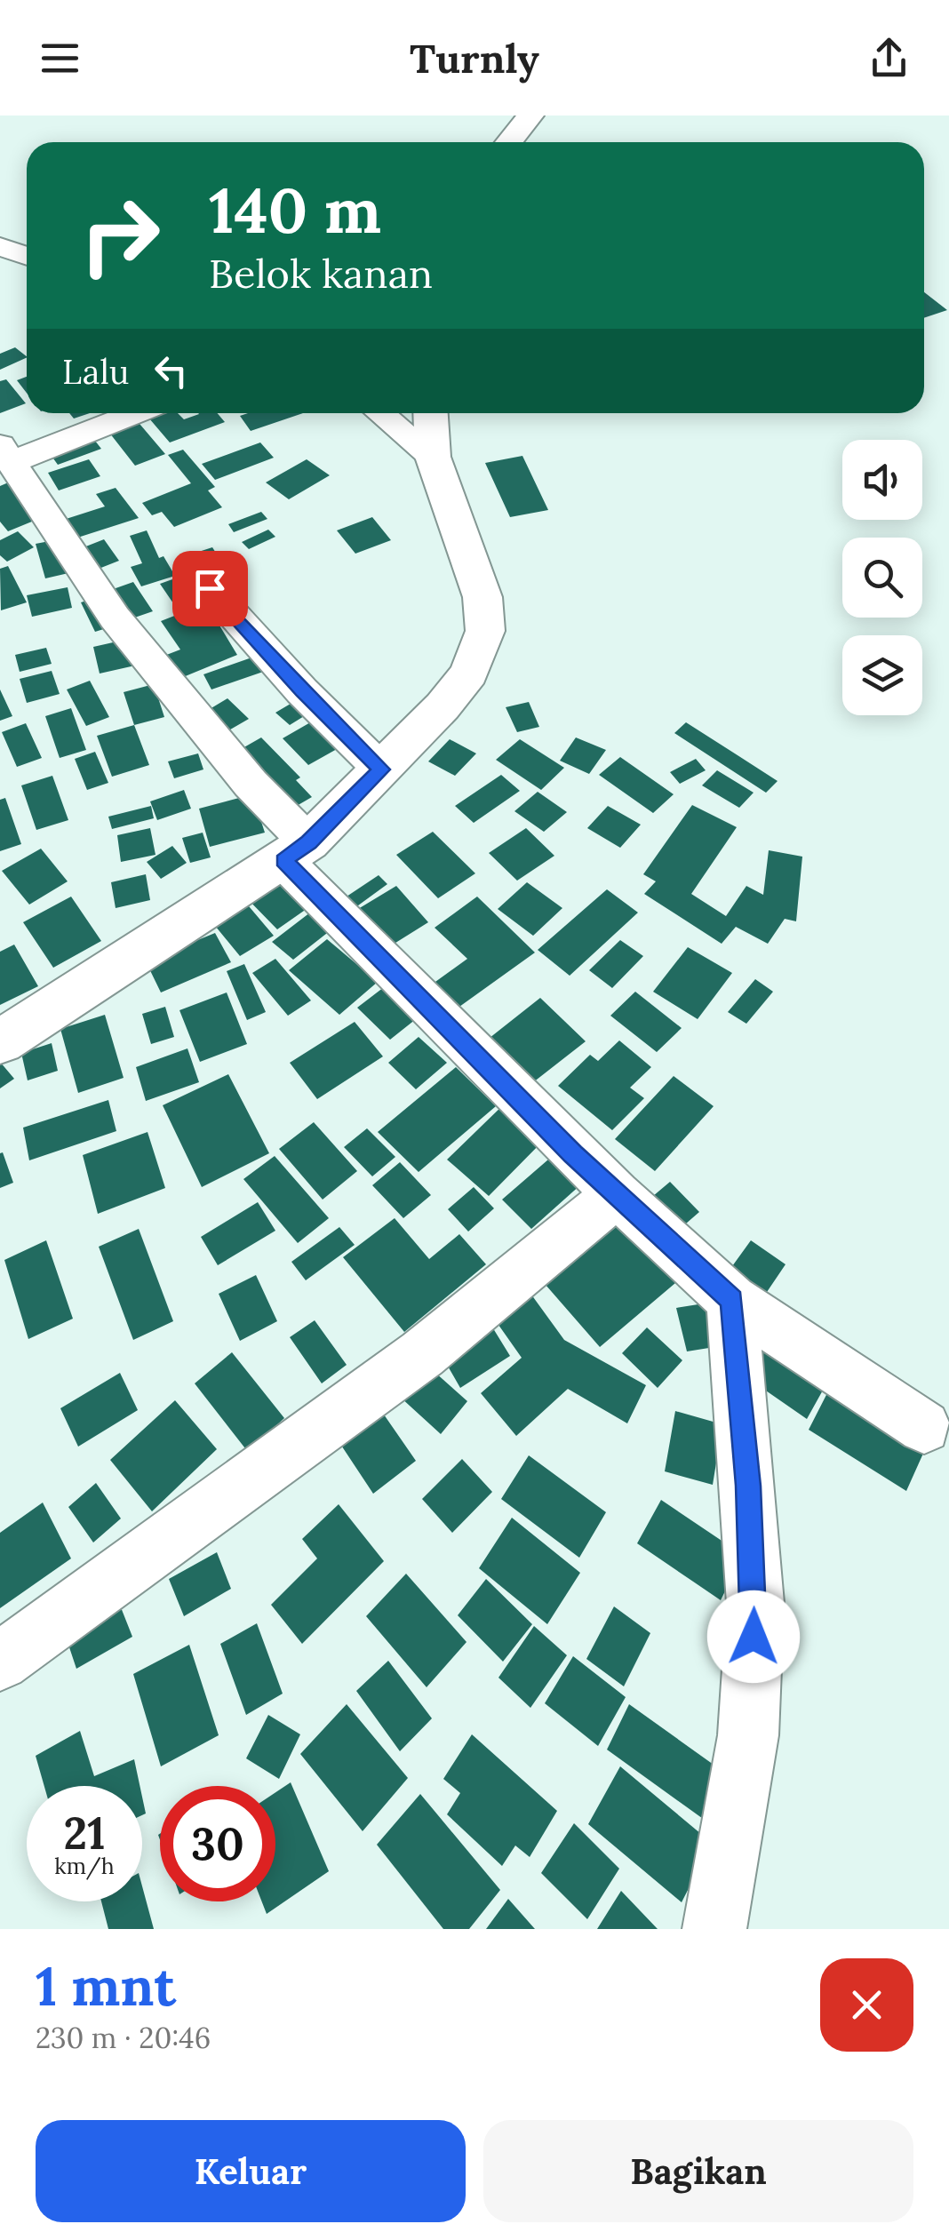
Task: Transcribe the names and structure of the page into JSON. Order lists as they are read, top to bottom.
{
  "page": {
    "header": "Turnly",
    "turn": ["140 m", "Belok kanan"],
    "then": "Lalu",
    "speed": "21 km/h",
    "limit": "30",
    "heading": ["1 mnt", "230 m · 20:46"],
    "buttons": ["Keluar", "Bagikan"]
  }
}
